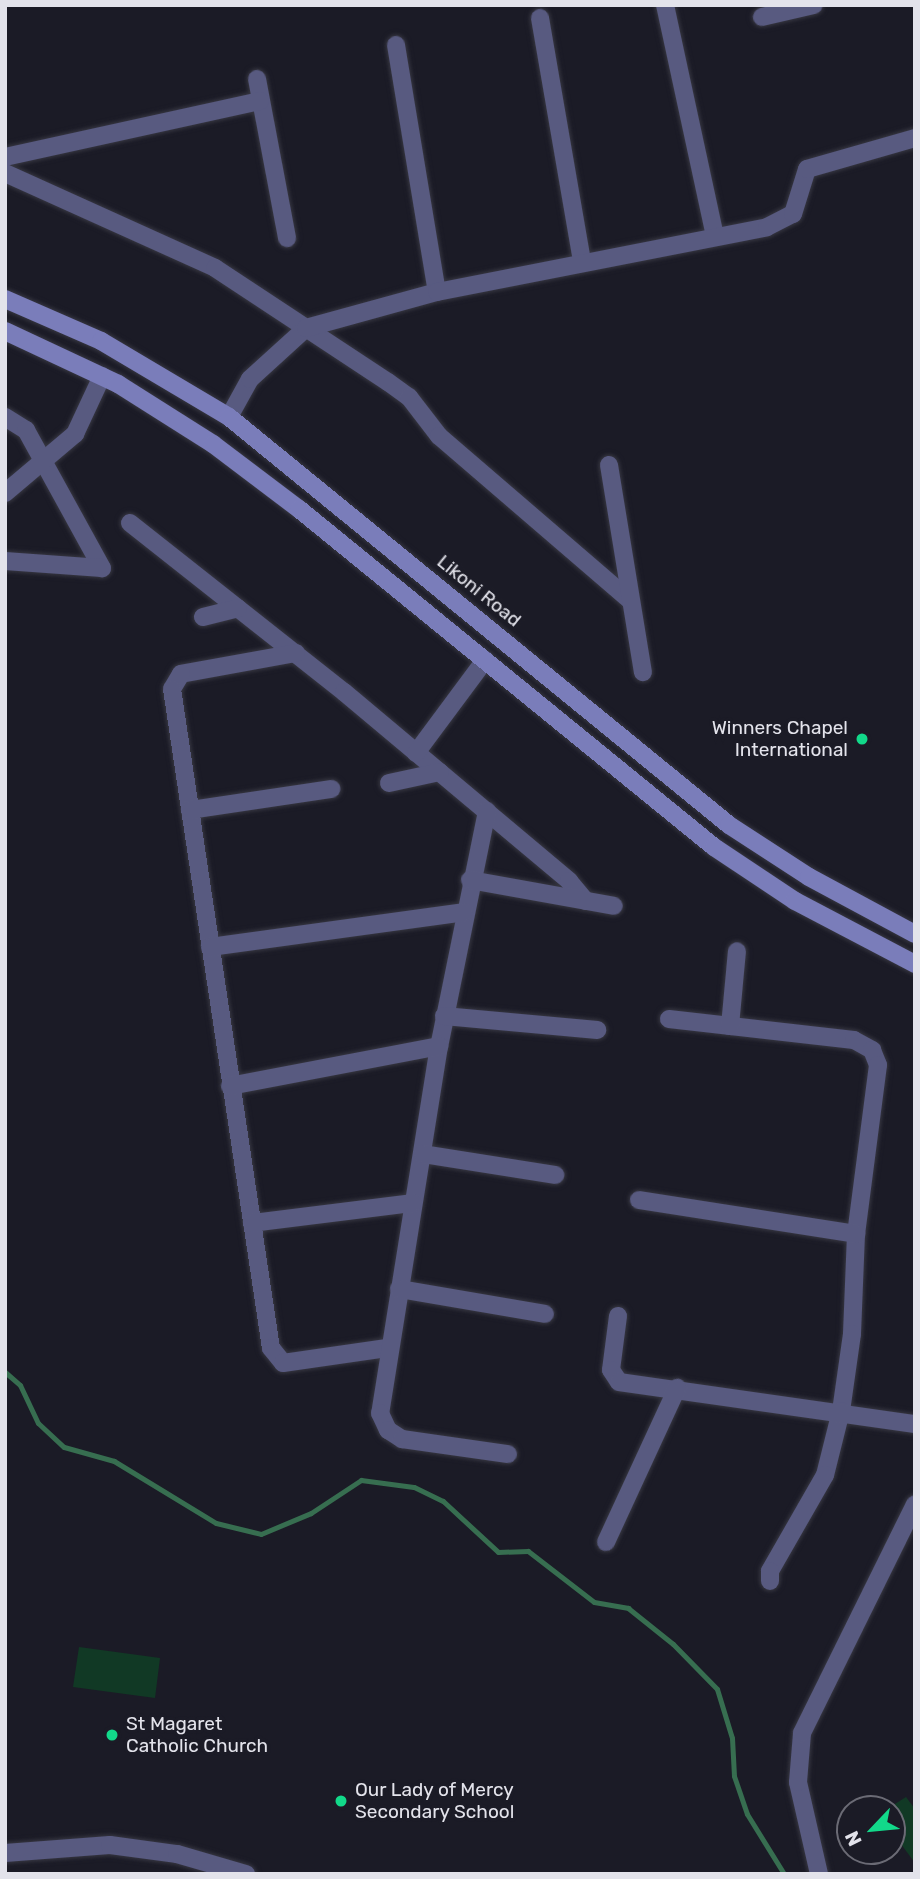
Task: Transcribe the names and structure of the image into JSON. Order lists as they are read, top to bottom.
{
  "streets": {
    "main road": ["Likoni Road"]
  },
  "places": ["Winners Chapel International", "St Magaret Catholic Church", "Our Lady of Mercy Secondary School"],
  "north": "bottom left"
}
